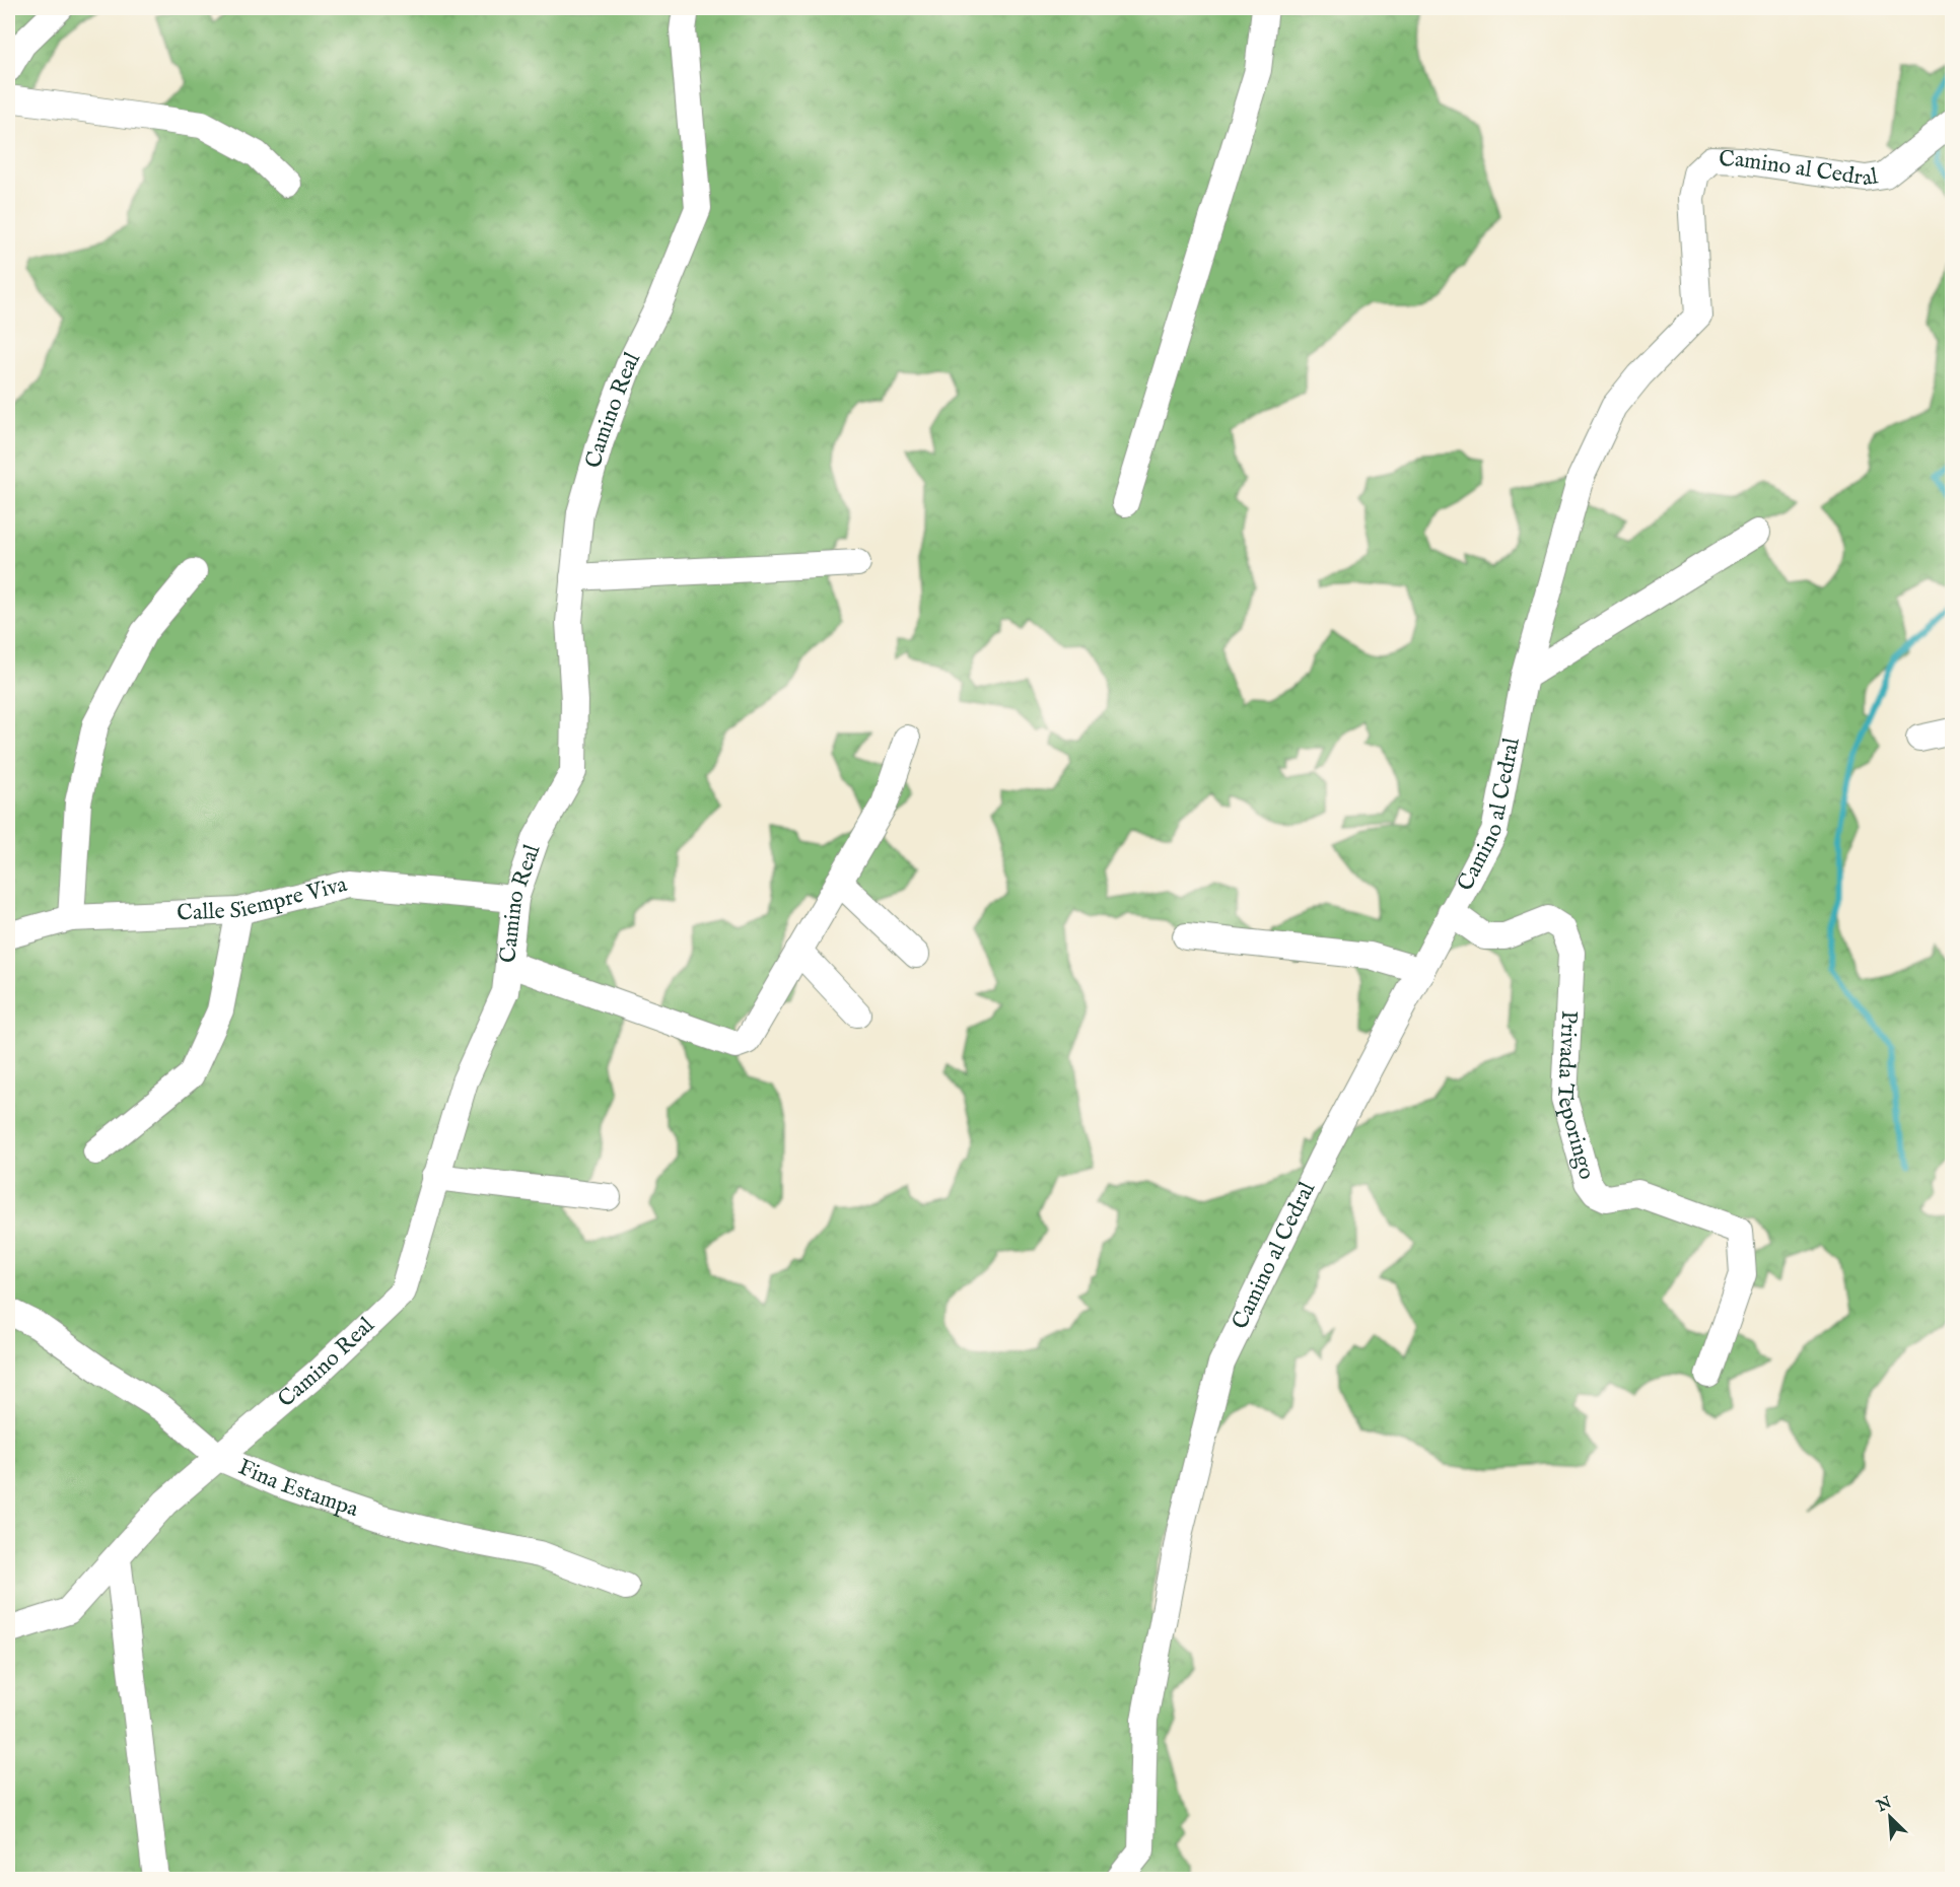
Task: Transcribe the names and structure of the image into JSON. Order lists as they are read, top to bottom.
{
  "streets": {
    "street": [
      "Camino al Cedral",
      "Camino Real",
      "Calle Siempre Viva",
      "Privada Teporingo",
      "Fina Estampa"
    ]
  },
  "crossings": [
    ["Camino al Cedral", "Privada Teporingo"],
    ["Camino Real", "Calle Siempre Viva"],
    ["Camino Real", "Fina Estampa"]
  ],
  "north": "top left"
}
